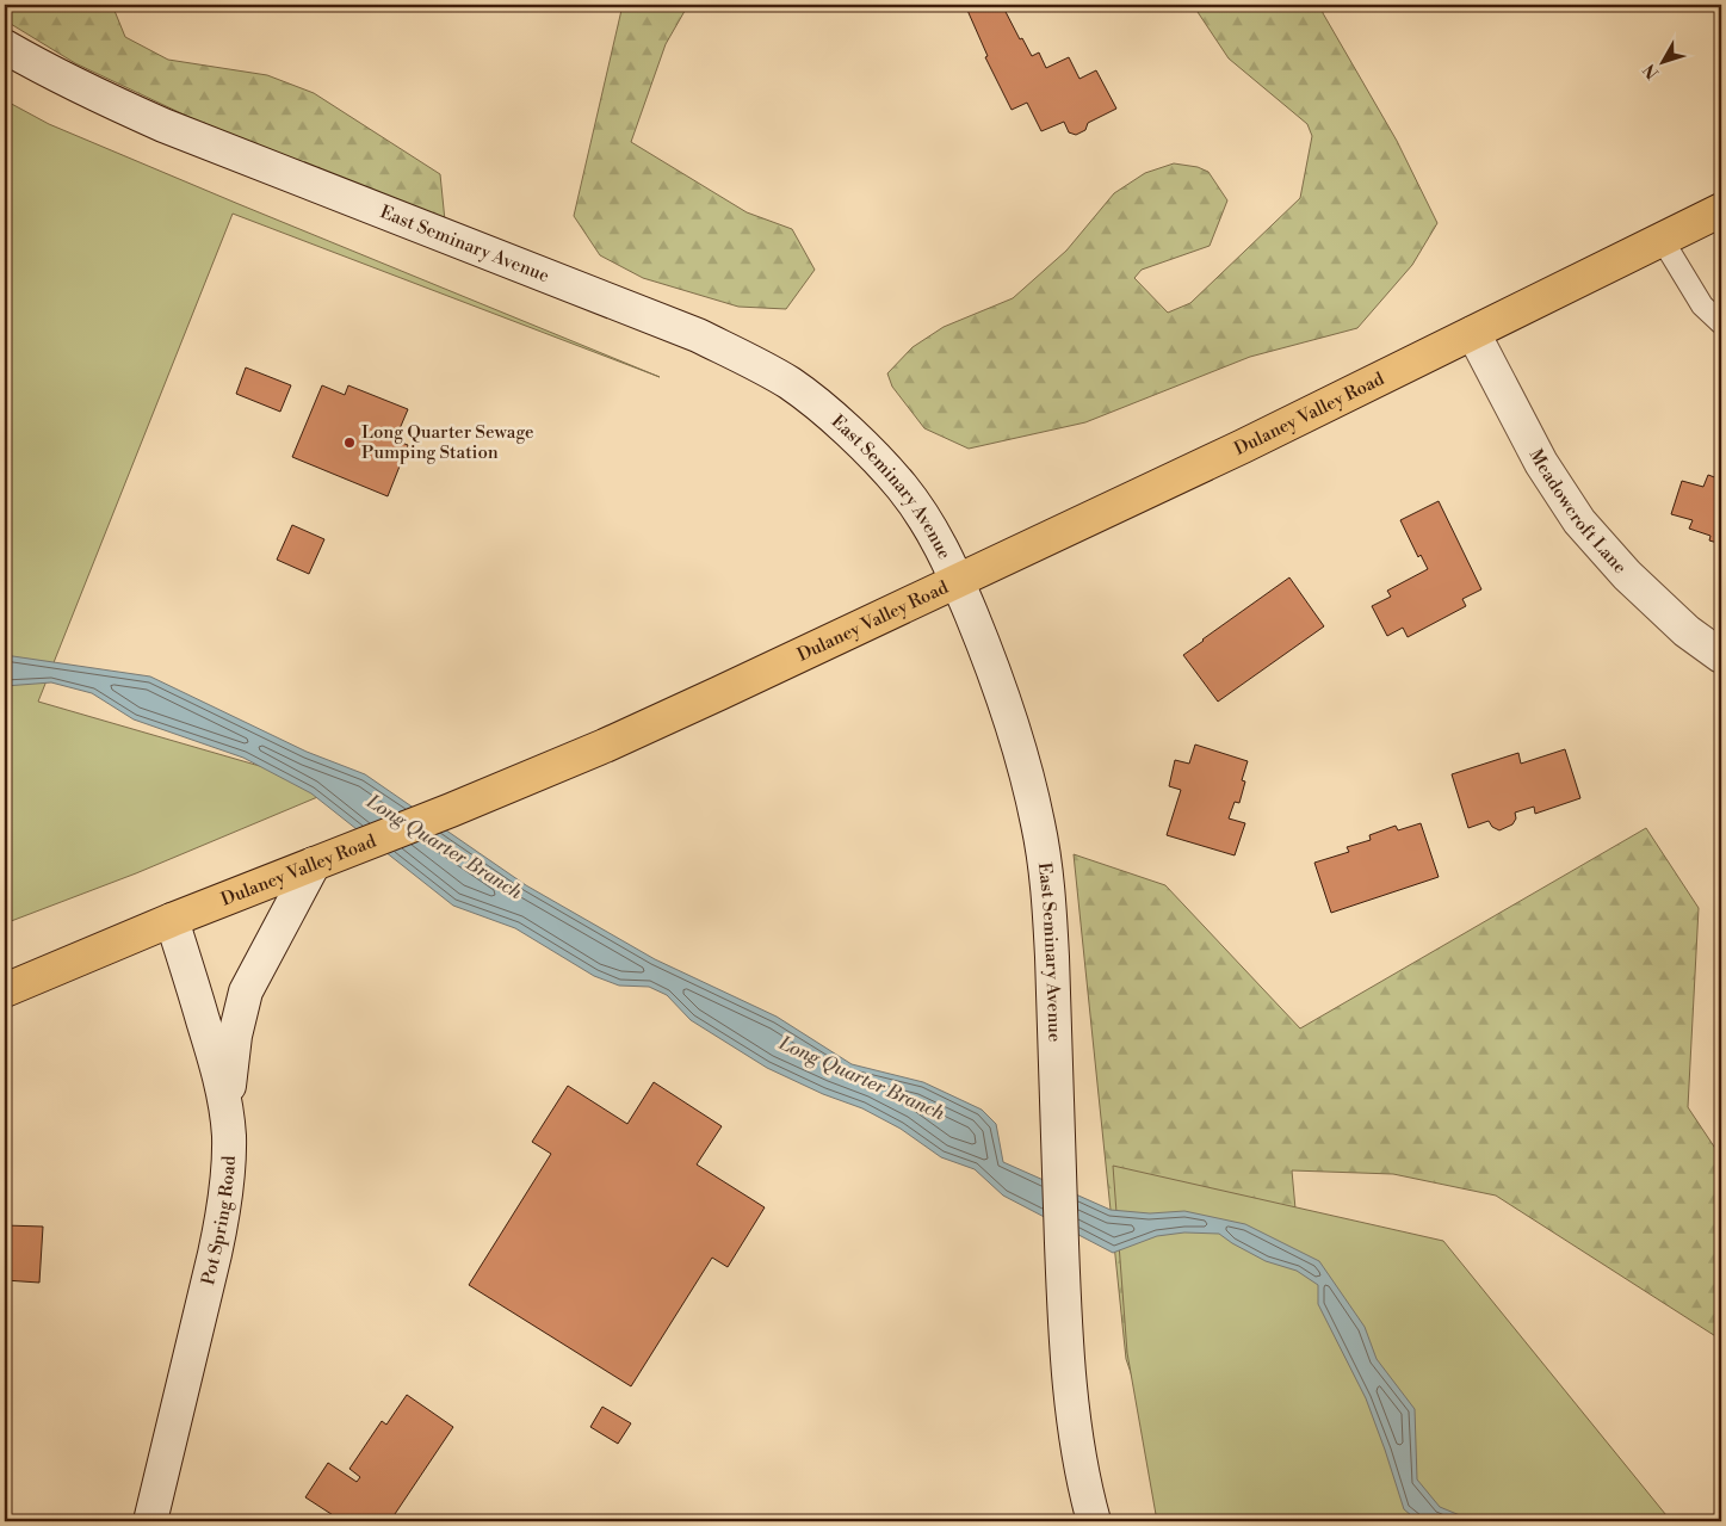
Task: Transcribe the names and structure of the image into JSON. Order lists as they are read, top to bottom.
{
  "streets": {
    "main road": ["Dulaney Valley Road"],
    "street": ["East Seminary Avenue", "Meadowcroft Lane", "Pot Spring Road"]
  },
  "crossings": [
    ["East Seminary Avenue", "Dulaney Valley Road"],
    ["Dulaney Valley Road", "Meadowcroft Lane"],
    ["Dulaney Valley Road", "Pot Spring Road"]
  ],
  "water": ["Long Quarter Branch"],
  "places": ["Long Quarter Sewage Pumping Station"],
  "north": "bottom left"
}
